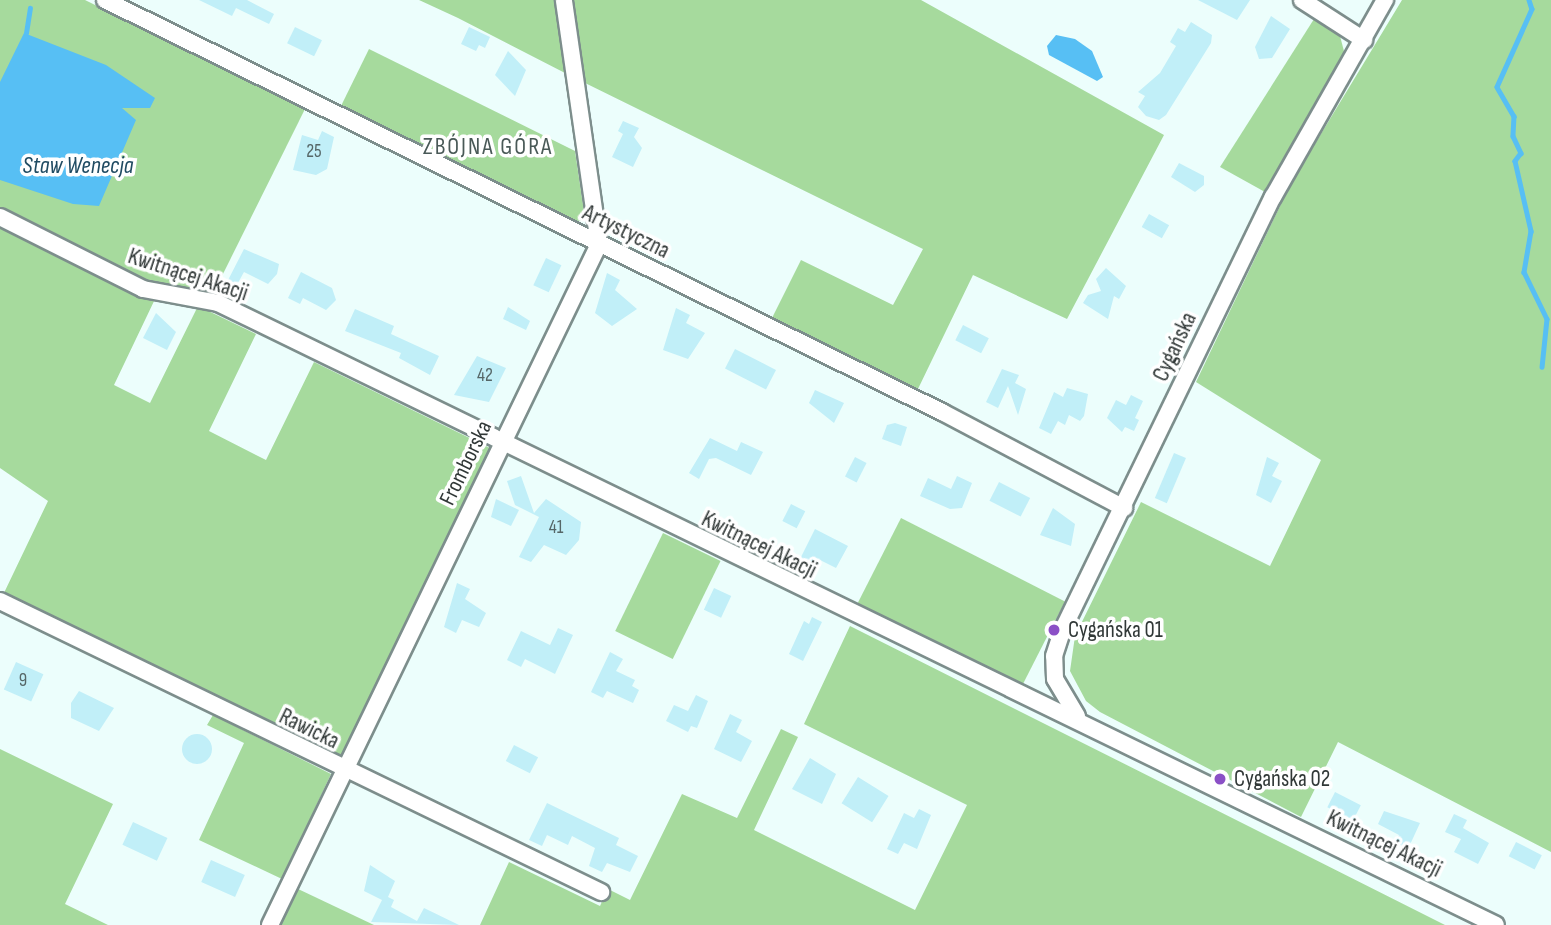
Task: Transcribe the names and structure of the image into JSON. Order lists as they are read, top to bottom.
{
  "streets": {
    "street": [
      "Artystyczna",
      "Kwitnącej Akacji",
      "Cygańska",
      "Fromborska",
      "Rawicka"
    ]
  },
  "crossings": [
    ["Artystyczna", "Cygańska"],
    ["Artystyczna", "Fromborska"],
    ["Kwitnącej Akacji", "Cygańska"],
    ["Kwitnącej Akacji", "Fromborska"],
    ["Fromborska", "Rawicka"]
  ],
  "districts": ["ZBÓJNA GÓRA"],
  "water": ["Staw Wenecja"],
  "places": ["Cygańska 01", "Cygańska 02"],
  "house_numbers": [
    "25",
    "42",
    "41",
    "9"
  ]
}
